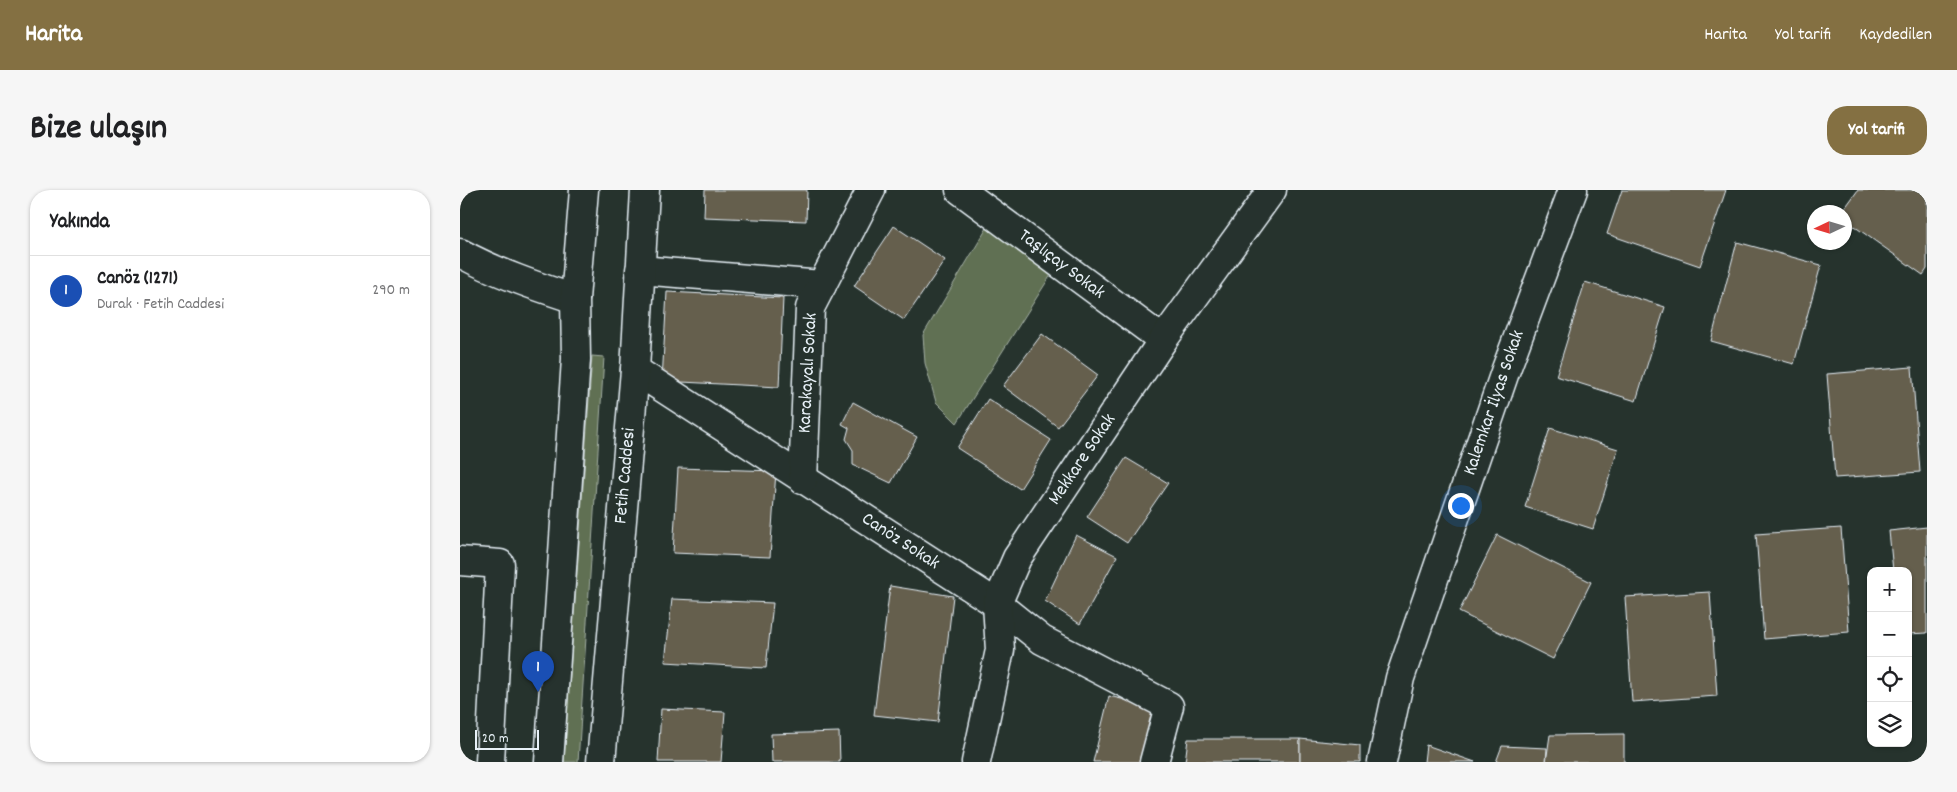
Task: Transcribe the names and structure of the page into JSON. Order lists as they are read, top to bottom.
{
  "streets": {
    "street": [
      "Taşlıçay Sokak",
      "Karakayalı Sokak",
      "Kalemkar İlyas Sokak",
      "Mekkare Sokak",
      "Fetih Caddesi",
      "Canöz Sokak"
    ]
  },
  "crossings": [
    ["Taşlıçay Sokak", "Mekkare Sokak"],
    ["Karakayalı Sokak", "Canöz Sokak"],
    ["Mekkare Sokak", "Canöz Sokak"],
    ["Fetih Caddesi", "Canöz Sokak"]
  ],
  "scale_bar": "20 m",
  "north": "left",
  "page": {
    "header": "Harita",
    "nav": ["Harita", "Yol tarifi", "Kaydedilen"],
    "title": "Bize ulaşın",
    "buttons": "Yol tarifi",
    "heading": "Yakında",
    "list": [
      {
        "mark": "1",
        "name": "Canöz (1271)",
        "note": "Durak · Fetih Caddesi",
        "value": "290 m"
      }
    ],
    "map_buttons": ["+", "−"],
    "pins": "1",
    "scale": "20 m"
  }
}
